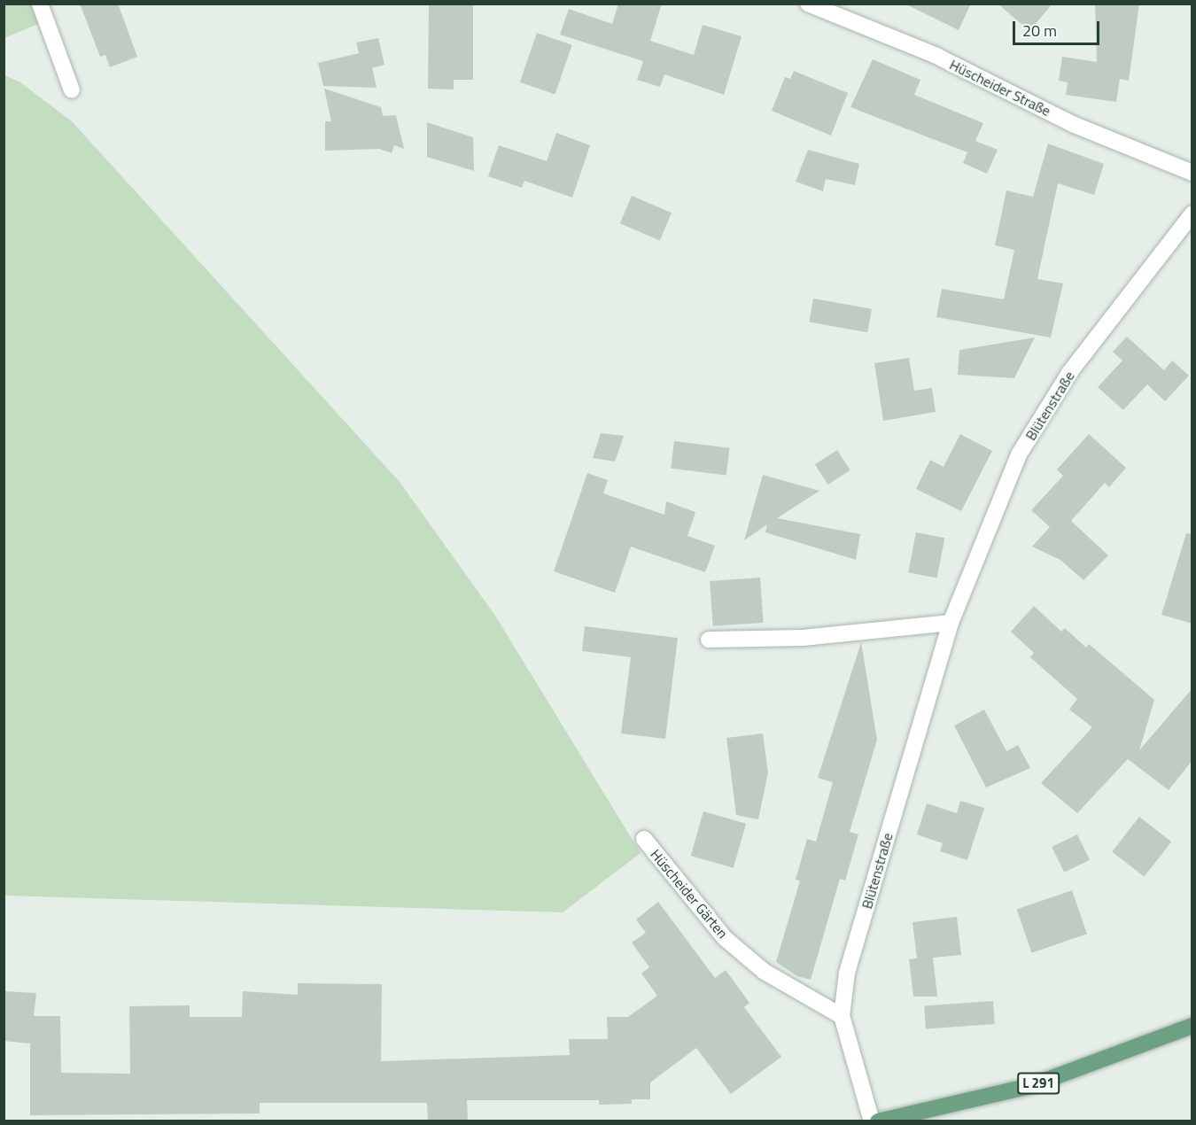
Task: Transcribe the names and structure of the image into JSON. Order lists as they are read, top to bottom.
{
  "streets": {
    "main road": ["L 291"],
    "street": ["Hüscheider Straße", "Blütenstraße", "Hüscheider Gärten"]
  },
  "crossings": [
    ["Blütenstraße", "Hüscheider Gärten"]
  ],
  "scale_bar": "20 m"
}
